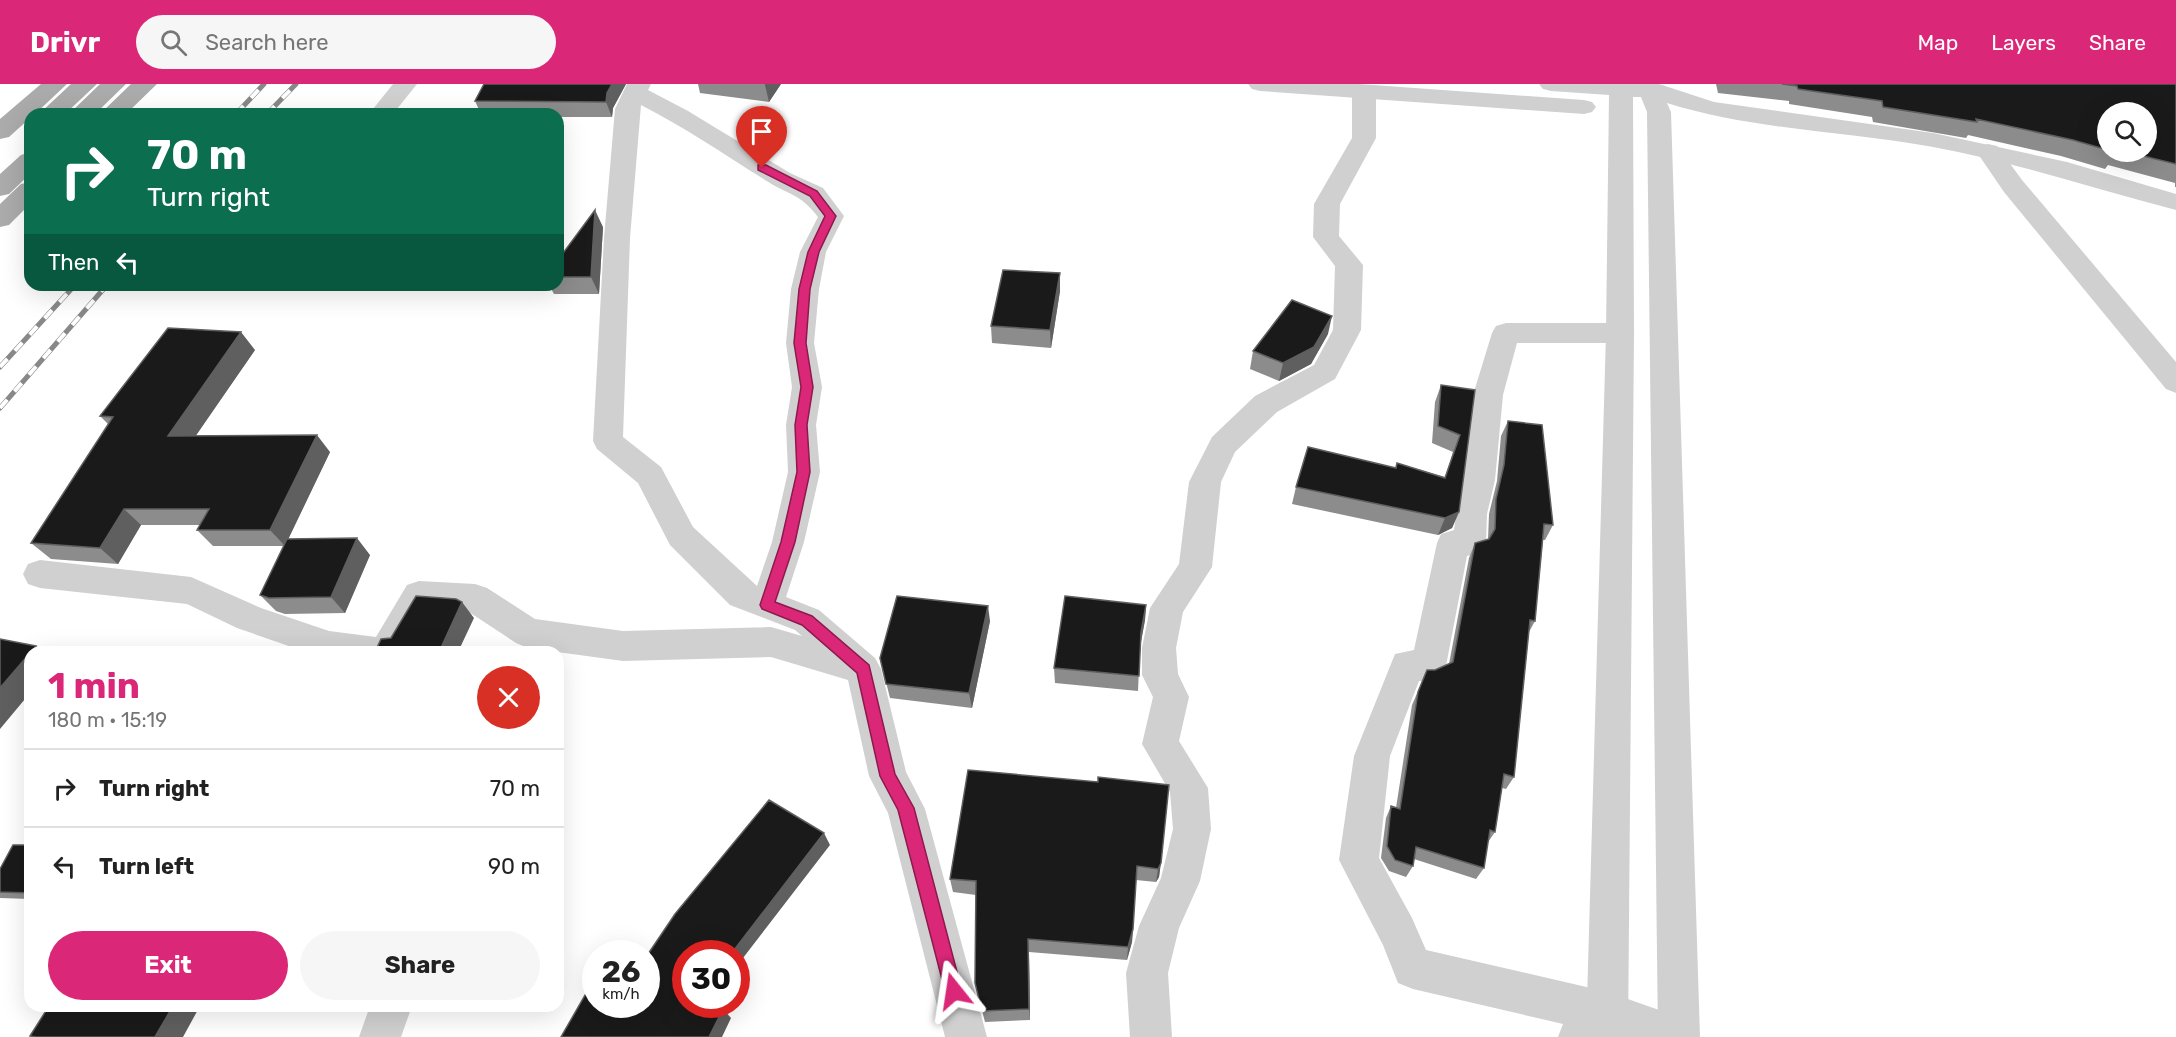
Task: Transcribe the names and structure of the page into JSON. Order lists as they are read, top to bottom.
{
  "page": {
    "header": "Drivr",
    "search": "Search here",
    "nav": ["Map", "Layers", "Share"],
    "turn": ["70 m", "Turn right"],
    "then": "Then",
    "heading": ["1 min", "180 m · 15:19"],
    "list": [
      {
        "name": "Turn right",
        "value": "70 m"
      },
      {
        "name": "Turn left",
        "value": "90 m"
      }
    ],
    "buttons": ["Exit", "Share"],
    "speed": "26 km/h",
    "limit": "30"
  }
}
